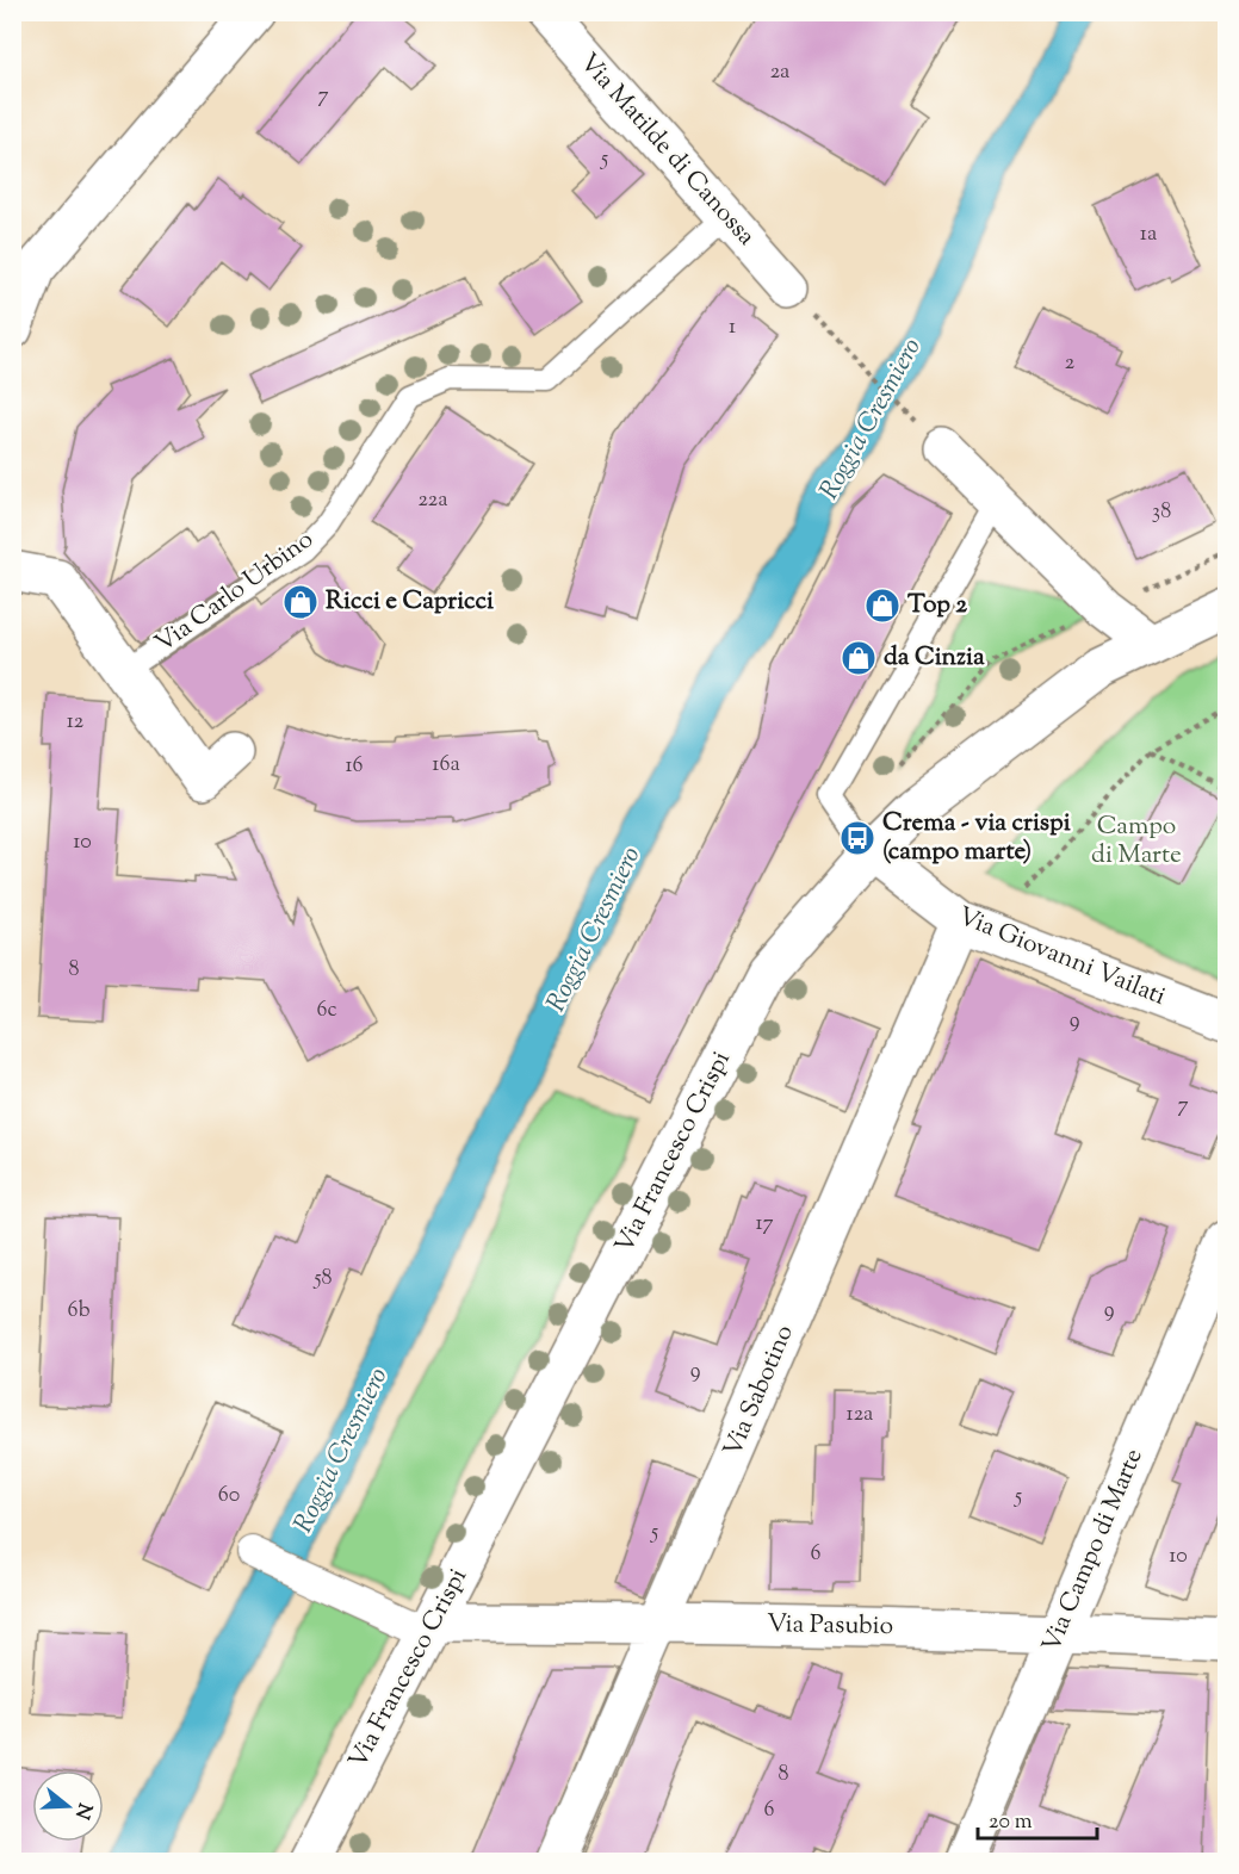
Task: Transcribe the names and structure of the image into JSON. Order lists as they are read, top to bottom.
{
  "streets": {
    "street": [
      "Via Matilde di Canossa",
      "Via Giovanni Vailati",
      "Via Francesco Crispi",
      "Via Sabotino",
      "Via Campo di Marte",
      "Via Pasubio"
    ],
    "lane": ["Via Carlo Urbino"]
  },
  "crossings": [
    ["Via Matilde di Canossa", "Via Carlo Urbino"],
    ["Via Giovanni Vailati", "Via Francesco Crispi"],
    ["Via Giovanni Vailati", "Via Sabotino"],
    ["Via Francesco Crispi", "Via Pasubio"],
    ["Via Sabotino", "Via Pasubio"],
    ["Via Campo di Marte", "Via Pasubio"]
  ],
  "water": ["Roggia Cresmiero"],
  "parks": ["Campo di Marte"],
  "places": {
    "shop": ["Ricci e Capricci", "Top 2", "da Cinzia"],
    "bus stop": ["Crema - via crispi (campo marte)"]
  },
  "house_numbers": [
    "2a",
    "7",
    "5",
    "1a",
    "1",
    "2",
    "22a",
    "38",
    "12",
    "16a",
    "16",
    "10",
    "8",
    "6c",
    "9",
    "7",
    "17",
    "58",
    "6b",
    "9",
    "9",
    "12a",
    "60",
    "5",
    "5",
    "6",
    "10",
    "8",
    "6"
  ],
  "scale_bar": "20 m",
  "north": "right"
}
